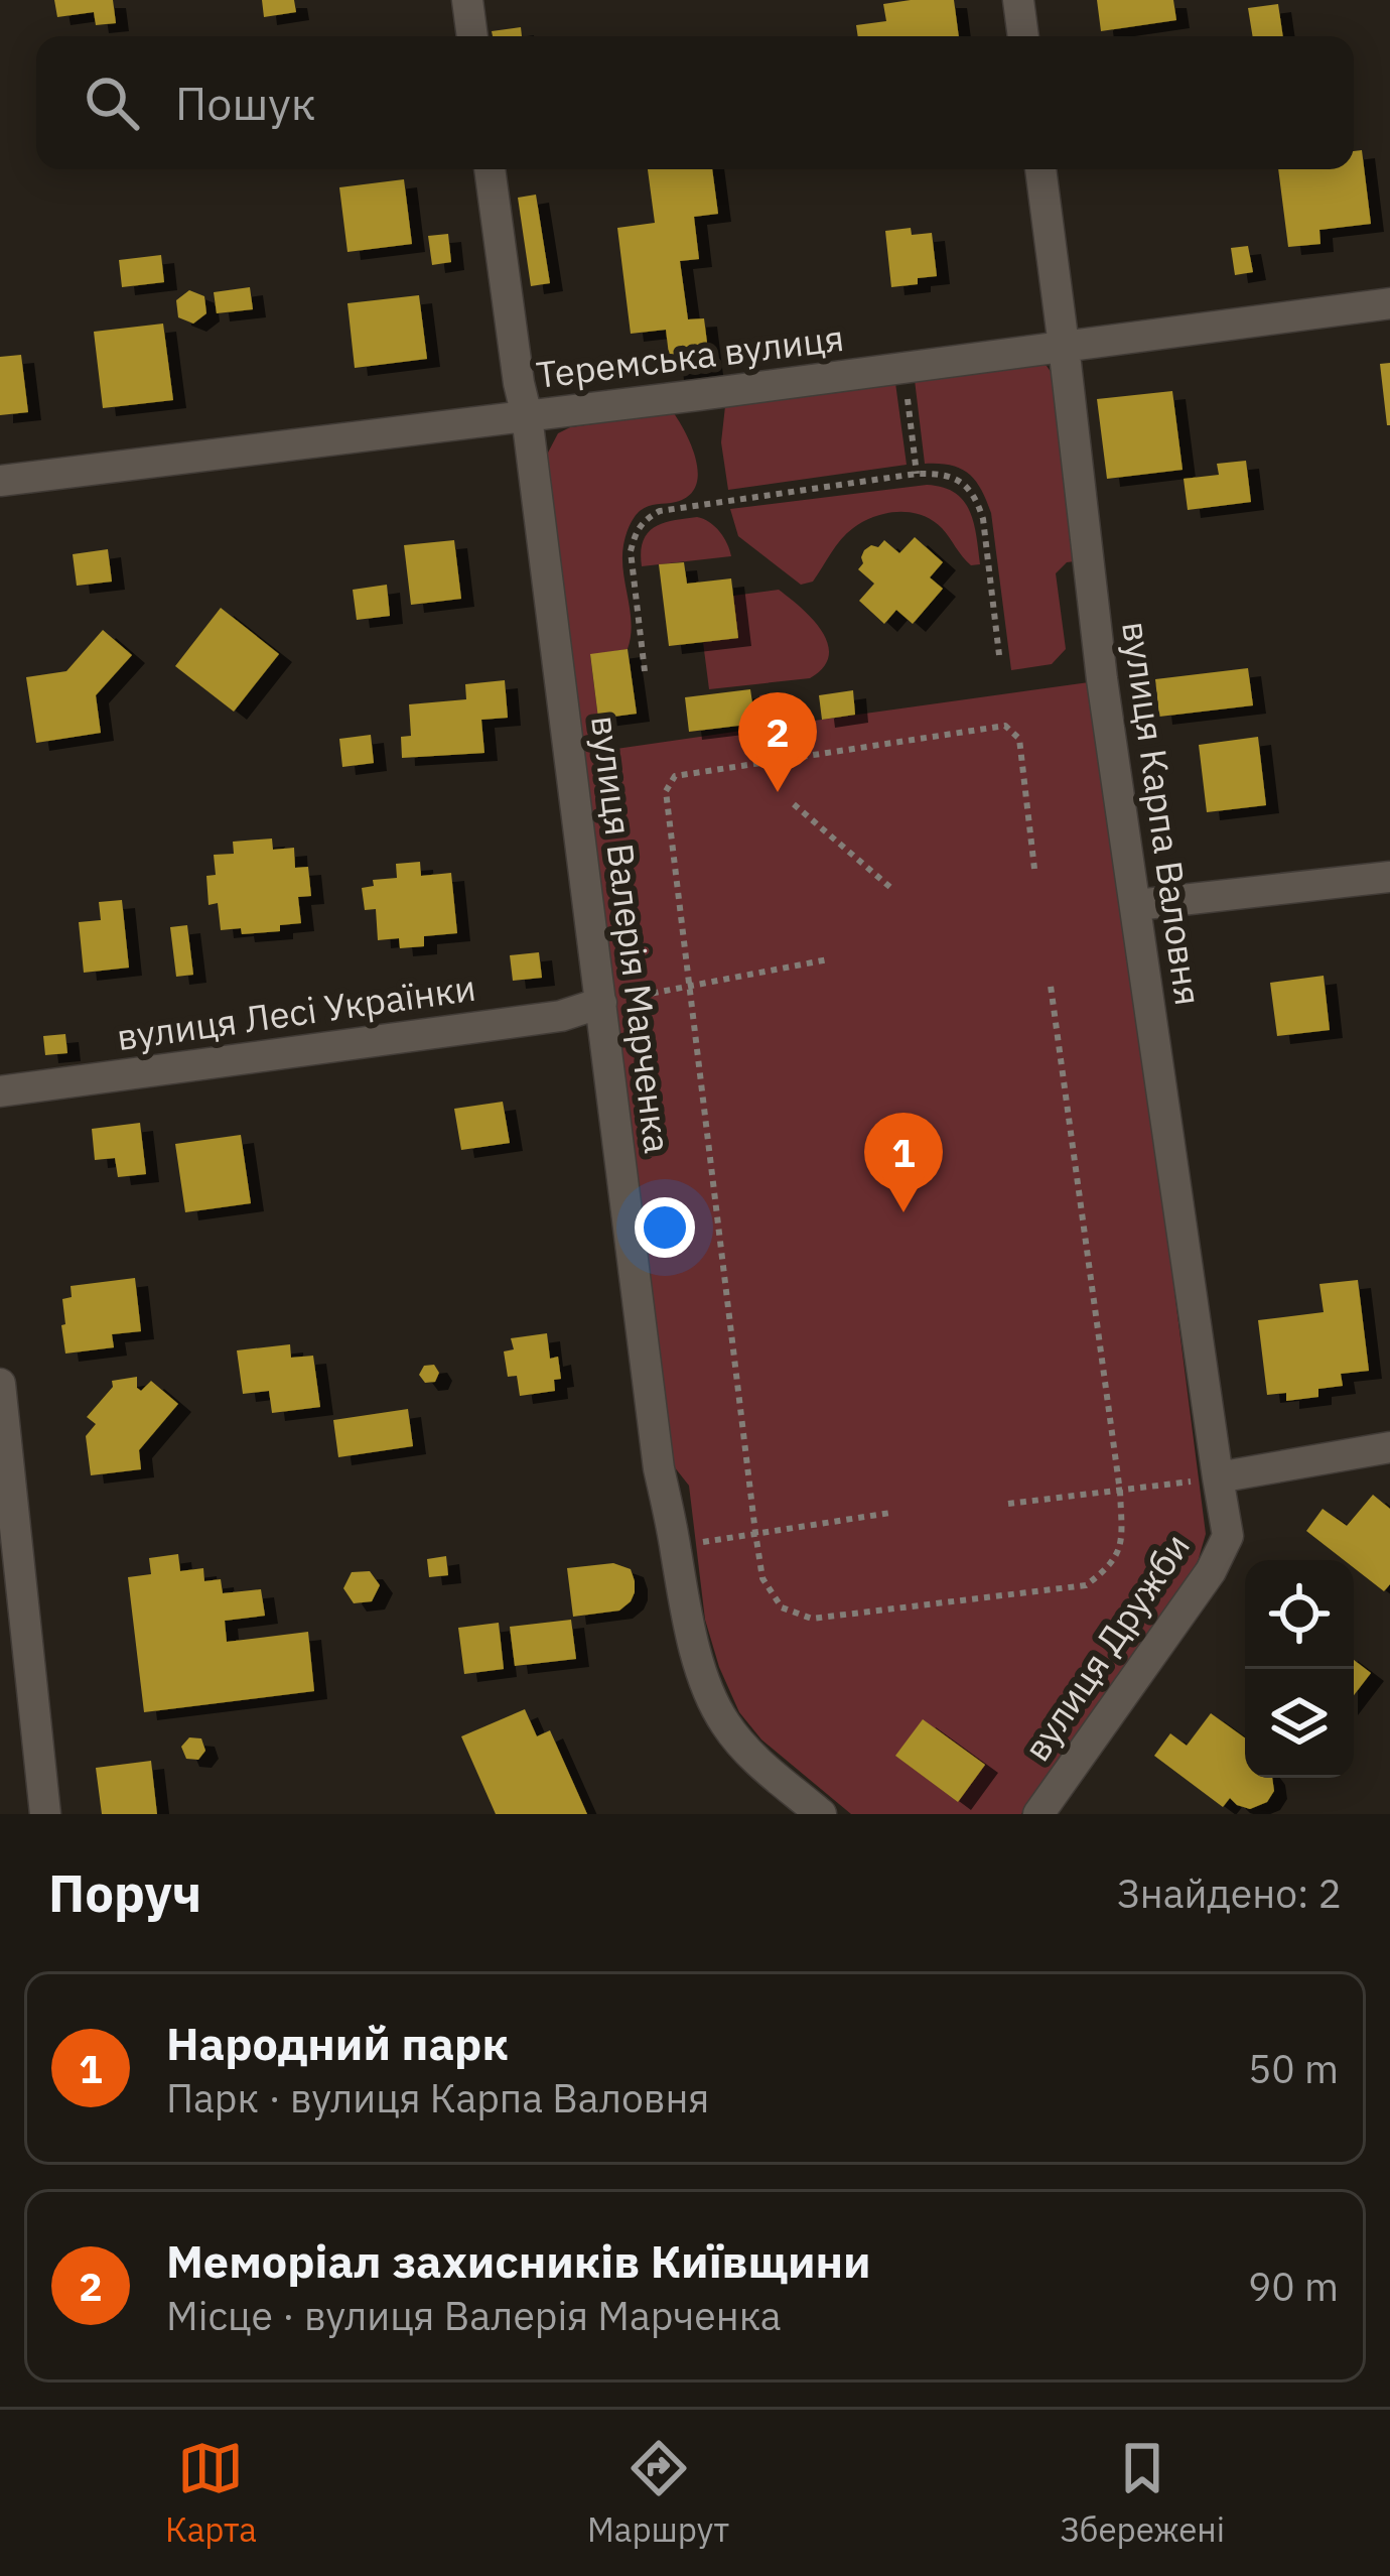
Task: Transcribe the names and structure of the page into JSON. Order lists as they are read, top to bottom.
{
  "streets": {
    "street": [
      "Теремська вулиця",
      "вулиця Карпа Валовня",
      "вулиця Валерія Марченка",
      "вулиця Лесі Українки",
      "вулиця Дружби"
    ]
  },
  "crossings": [
    ["Теремська вулиця", "вулиця Карпа Валовня"],
    ["Теремська вулиця", "вулиця Валерія Марченка"],
    ["вулиця Карпа Валовня", "вулиця Дружби"],
    ["вулиця Валерія Марченка", "вулиця Лесі Українки"]
  ],
  "page": {
    "search": "Пошук",
    "pins": ["2", "1"],
    "heading": ["Поруч", "Знайдено: 2"],
    "list": [
      {
        "mark": "1",
        "name": "Народний парк",
        "note": "Парк · вулиця Карпа Валовня",
        "value": "50 m"
      },
      {
        "mark": "2",
        "name": "Меморіал захисників Київщини",
        "note": "Місце · вулиця Валерія Марченка",
        "value": "90 m"
      }
    ],
    "nav": ["Карта", "Маршрут", "Збережені"]
  }
}
